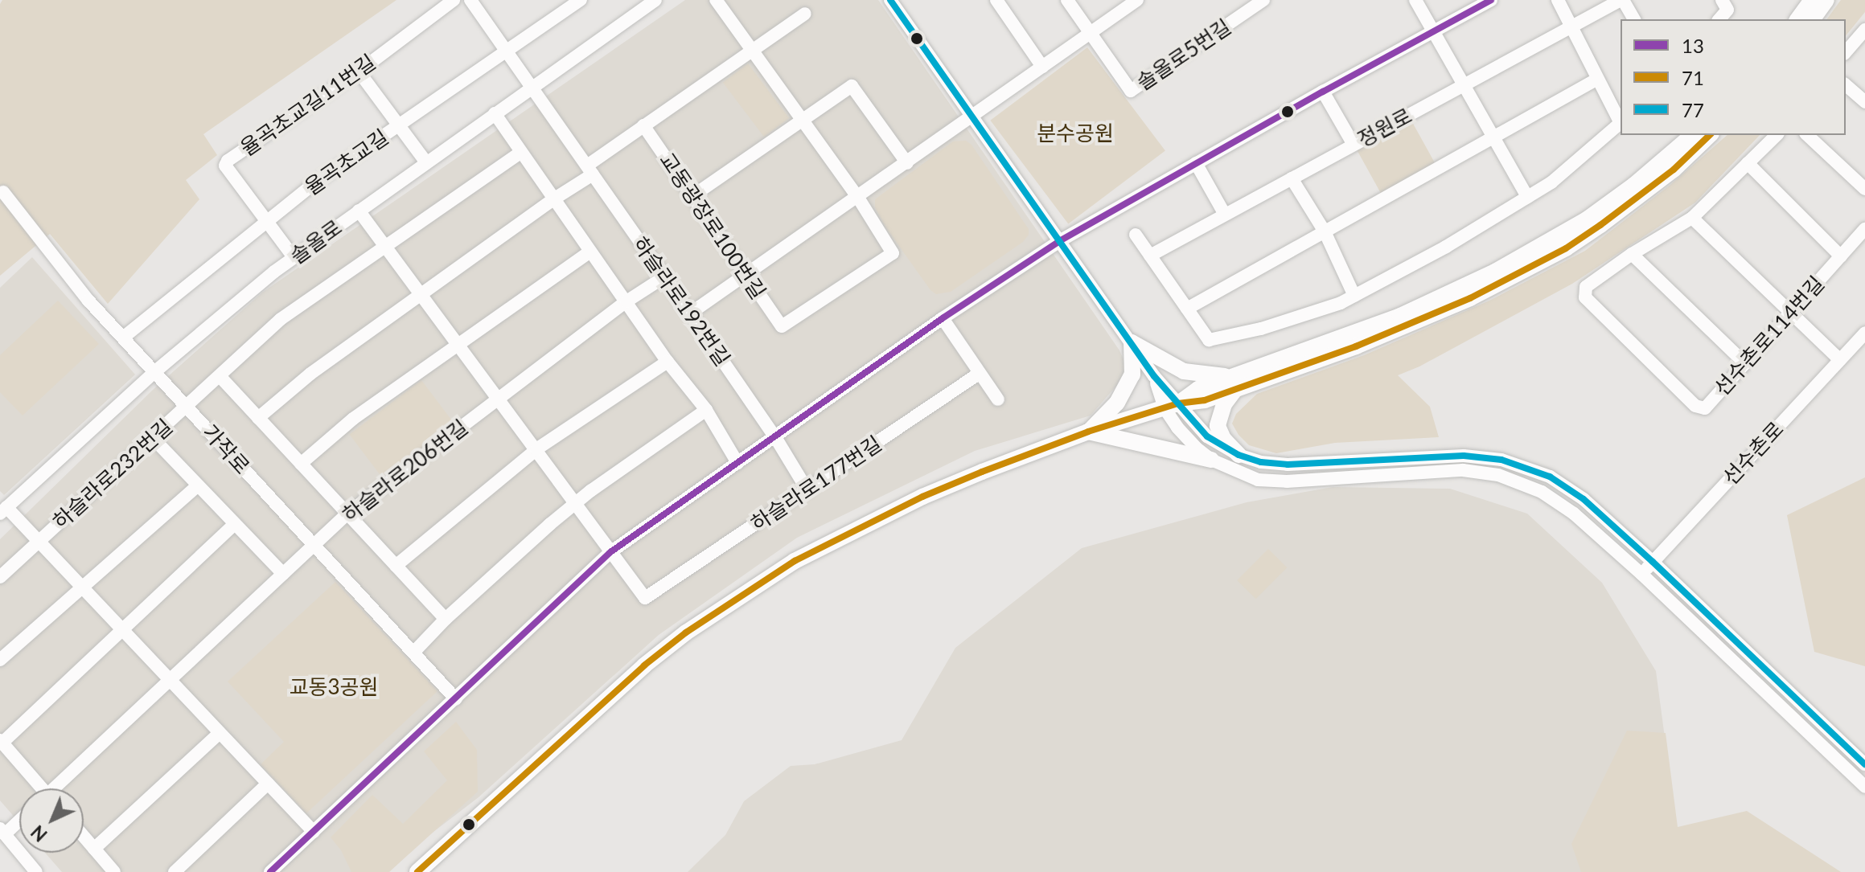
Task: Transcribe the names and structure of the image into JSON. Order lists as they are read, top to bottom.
{
  "streets": {
    "street": [
      "솔올로5번길",
      "율곡초교길11번길",
      "정원로",
      "율곡초교길",
      "교동광장로100번길",
      "솔올로",
      "하슬라로192번길",
      "선수촌로114번길",
      "가작로",
      "선수촌로",
      "하슬라로206번길",
      "하슬라로232번길",
      "하슬라로177번길"
    ]
  },
  "crossings": [
    ["율곡초교길11번길", "율곡초교길"],
    ["율곡초교길11번길", "솔올로"],
    ["율곡초교길", "하슬라로192번길"],
    ["율곡초교길", "가작로"],
    ["솔올로", "하슬라로192번길"],
    ["솔올로", "가작로"],
    ["솔올로", "하슬라로232번길"],
    ["하슬라로192번길", "하슬라로206번길"],
    ["하슬라로192번길", "하슬라로177번길"],
    ["가작로", "하슬라로206번길"],
    ["가작로", "하슬라로232번길"]
  ],
  "parks": ["분수공원", "교동3공원"],
  "lines": ["transit line 13", "transit line 77", "transit line 71"],
  "legend": ["13", "71", "77"],
  "north": "bottom left"
}
